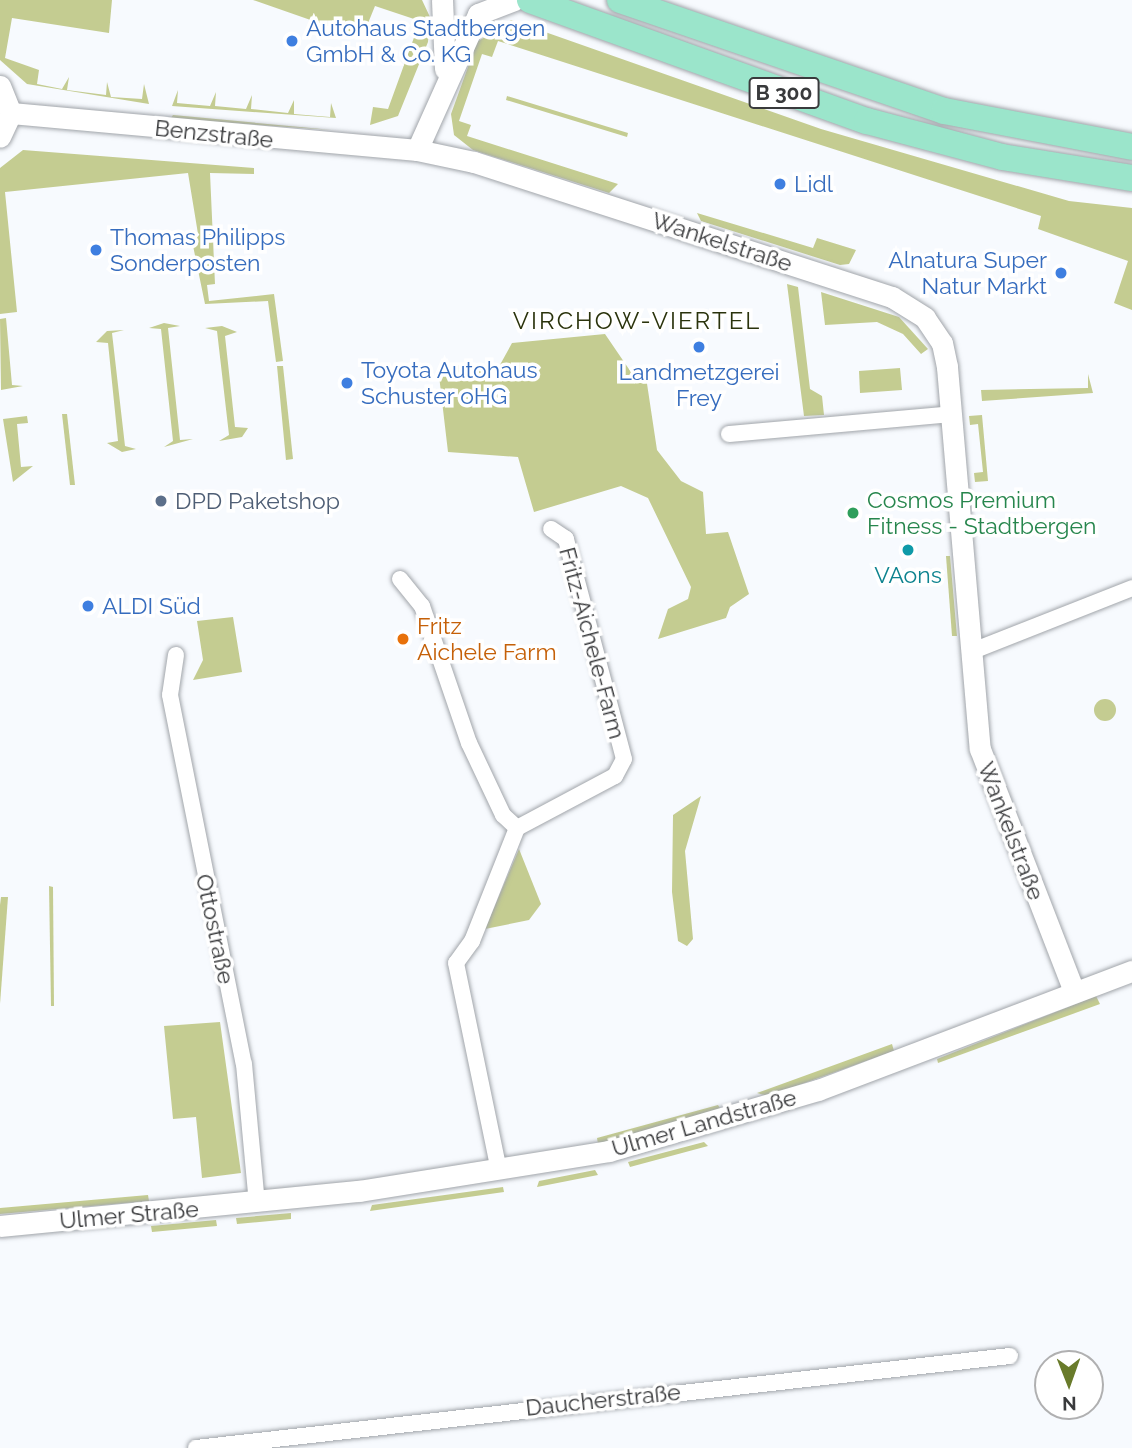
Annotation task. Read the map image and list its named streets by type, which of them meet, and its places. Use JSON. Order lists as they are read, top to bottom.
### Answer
{
  "streets": {
    "main road": ["B 300"],
    "street": [
      "Benzstraße",
      "Wankelstraße",
      "Fritz-Aichele-Farm",
      "Ottostraße",
      "Ulmer Landstraße",
      "Ulmer Straße",
      "Daucherstraße"
    ]
  },
  "crossings": [
    ["Benzstraße", "Wankelstraße"],
    ["Wankelstraße", "Ulmer Landstraße"],
    ["Ottostraße", "Ulmer Landstraße"],
    ["Ottostraße", "Ulmer Straße"],
    ["Ulmer Landstraße", "Ulmer Straße"]
  ],
  "districts": ["VIRCHOW-VIERTEL"],
  "places": [
    "Autohaus Stadtbergen GmbH & Co. KG",
    "Lidl",
    "Thomas Philipps Sonderposten",
    "Alnatura Super Natur Markt",
    "Landmetzgerei Frey",
    "Toyota Autohaus Schuster oHG",
    "DPD Paketshop",
    "Cosmos Premium Fitness - Stadtbergen",
    "VAons",
    "ALDI Süd",
    "Fritz Aichele Farm"
  ],
  "north": "bottom"
}
